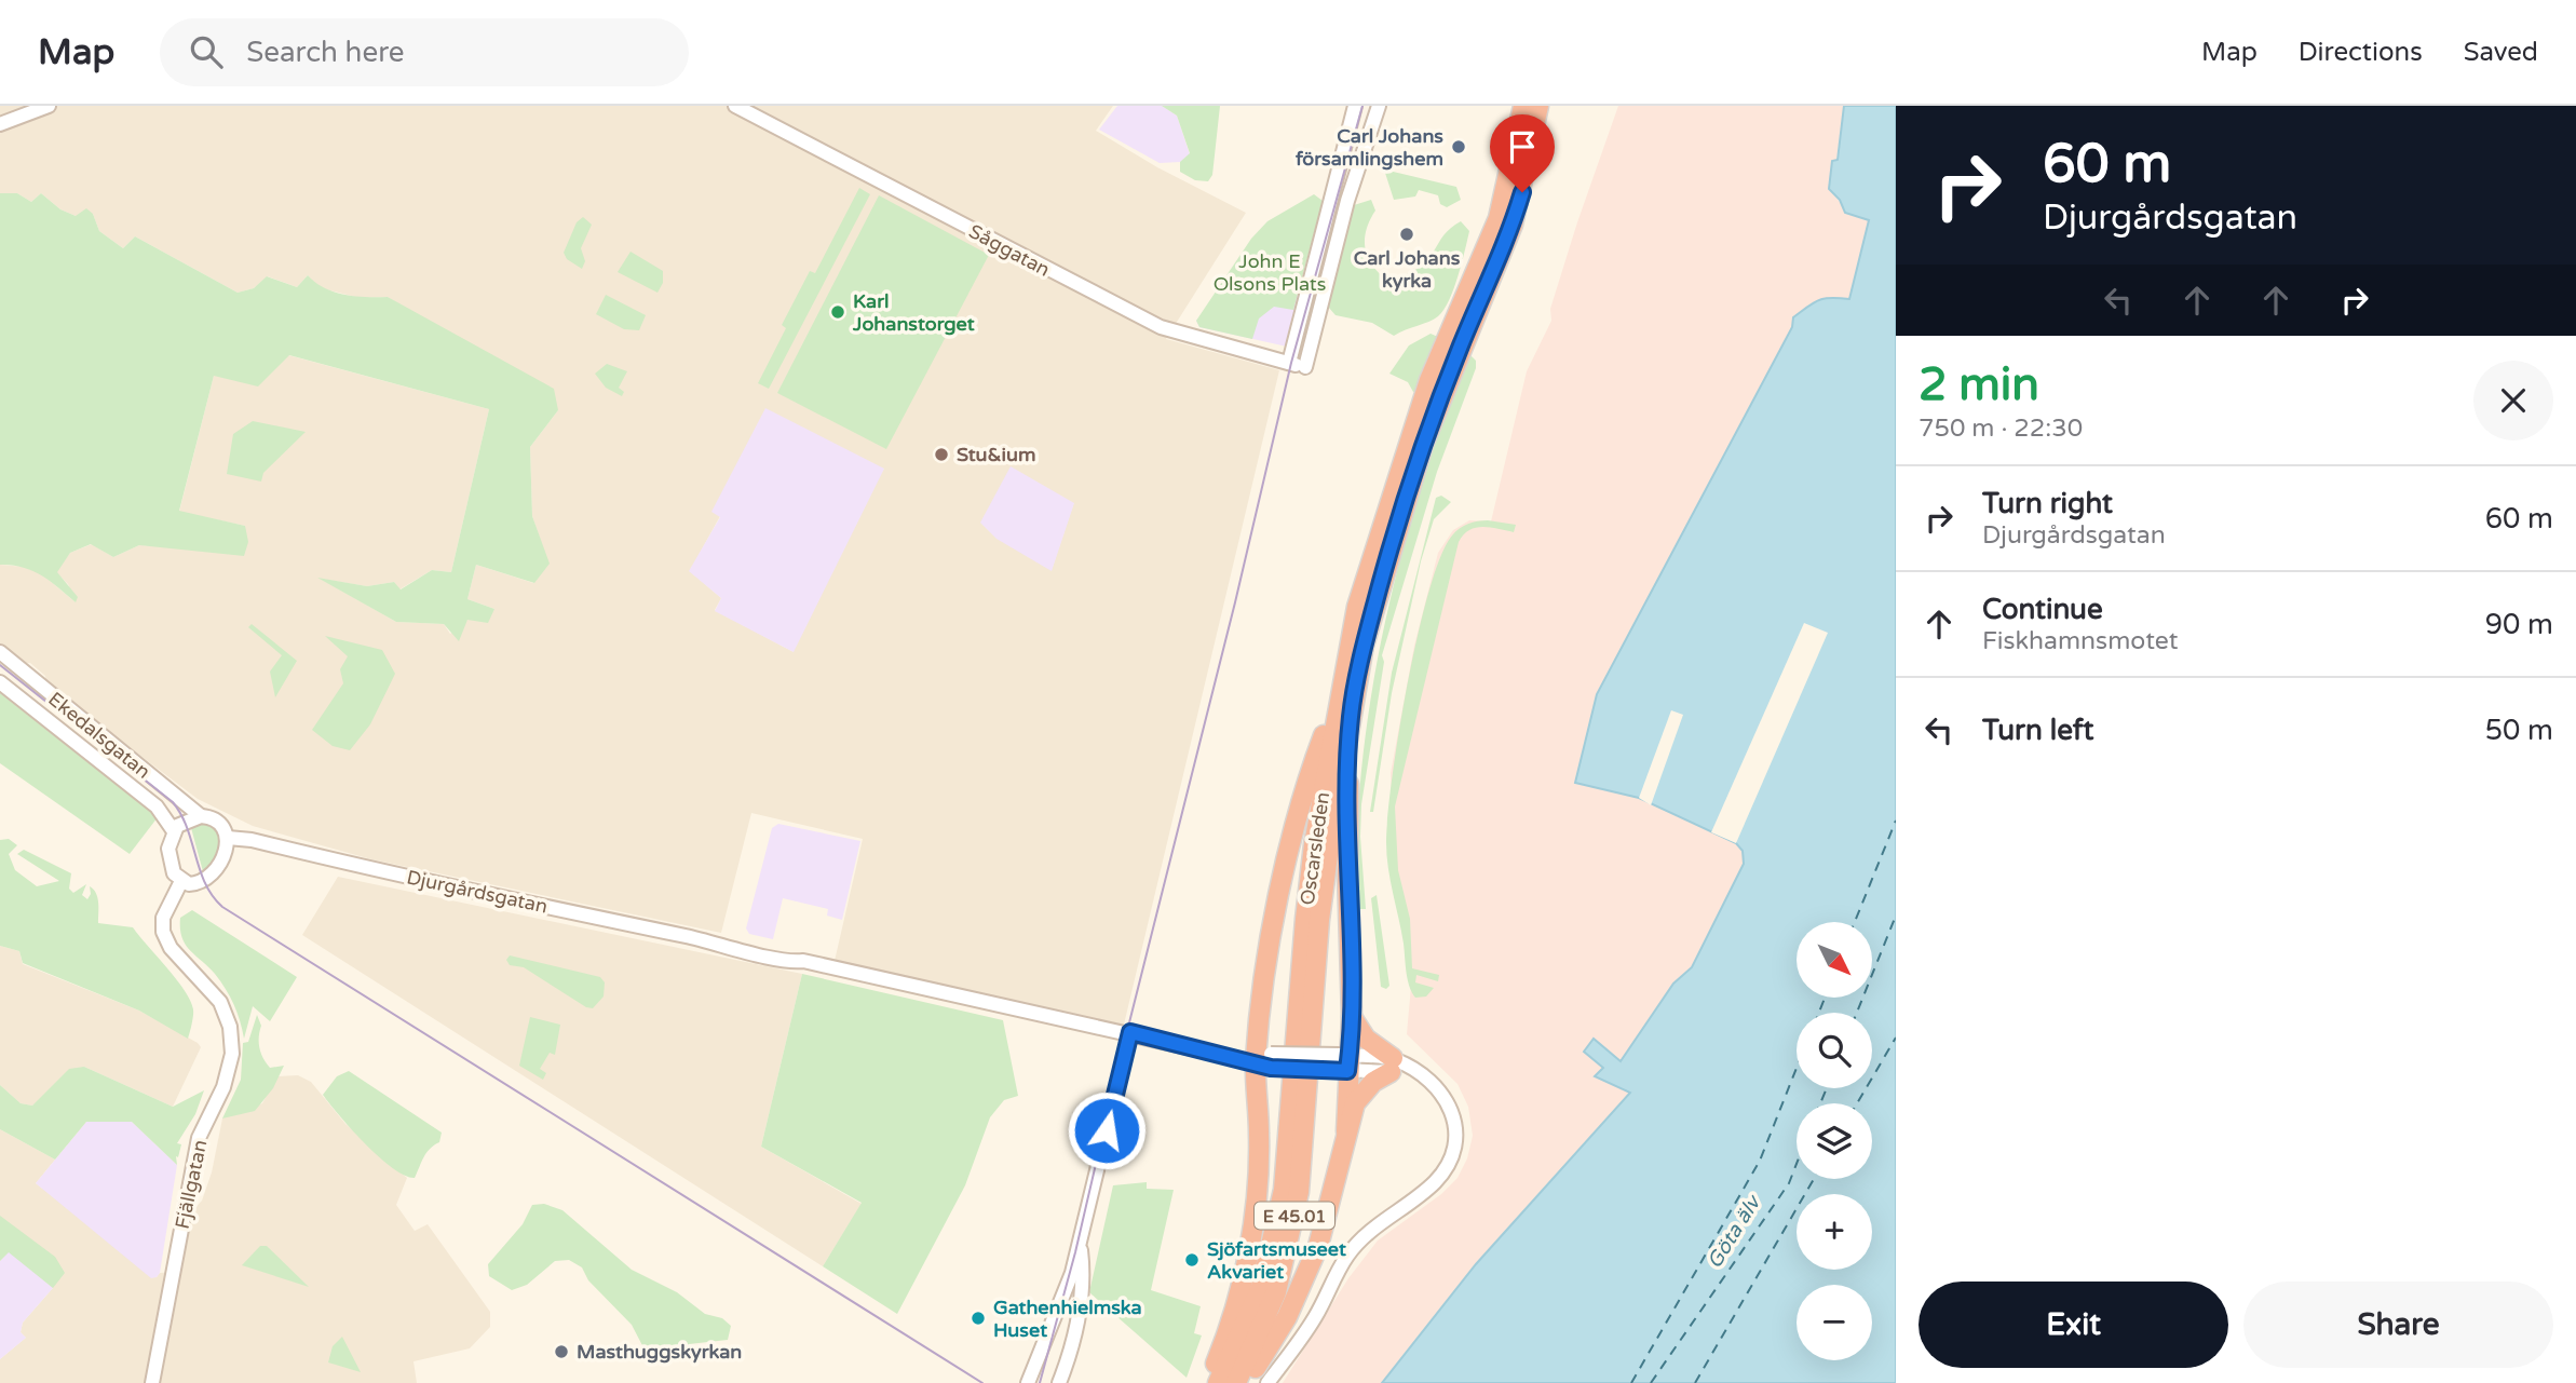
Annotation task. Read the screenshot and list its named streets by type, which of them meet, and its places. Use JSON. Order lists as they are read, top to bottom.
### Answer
{
  "streets": {
    "highway": ["Oscarsleden", "E 45.01"],
    "street": [
      "Såggatan",
      "Ekedalsgatan",
      "Djurgårdsgatan",
      "Fjällgatan"
    ]
  },
  "crossings": [
    ["Ekedalsgatan", "Djurgårdsgatan"],
    ["Ekedalsgatan", "Fjällgatan"],
    ["Djurgårdsgatan", "Fjällgatan"]
  ],
  "water": ["Göta älv"],
  "parks": ["John E Olsons Plats"],
  "places": [
    "Carl Johans församlingshem",
    "Carl Johans kyrka",
    "Karl Johanstorget",
    "Stu&ium",
    "Sjöfartsmuseet Akvariet",
    "Gathenhielmska Huset",
    "Masthuggskyrkan"
  ],
  "north": "bottom right",
  "page": {
    "header": "Map",
    "search": "Search here",
    "nav": ["Map", "Directions", "Saved"],
    "turn": ["60 m", "Djurgårdsgatan"],
    "heading": ["2 min", "750 m · 22:30"],
    "list": [
      {
        "name": "Turn right",
        "note": "Djurgårdsgatan",
        "value": "60 m"
      },
      {
        "name": "Continue",
        "note": "Fiskhamnsmotet",
        "value": "90 m"
      },
      {
        "name": "Turn left",
        "value": "50 m"
      }
    ],
    "map_buttons": ["+", "−"],
    "buttons": ["Exit", "Share"]
  }
}
